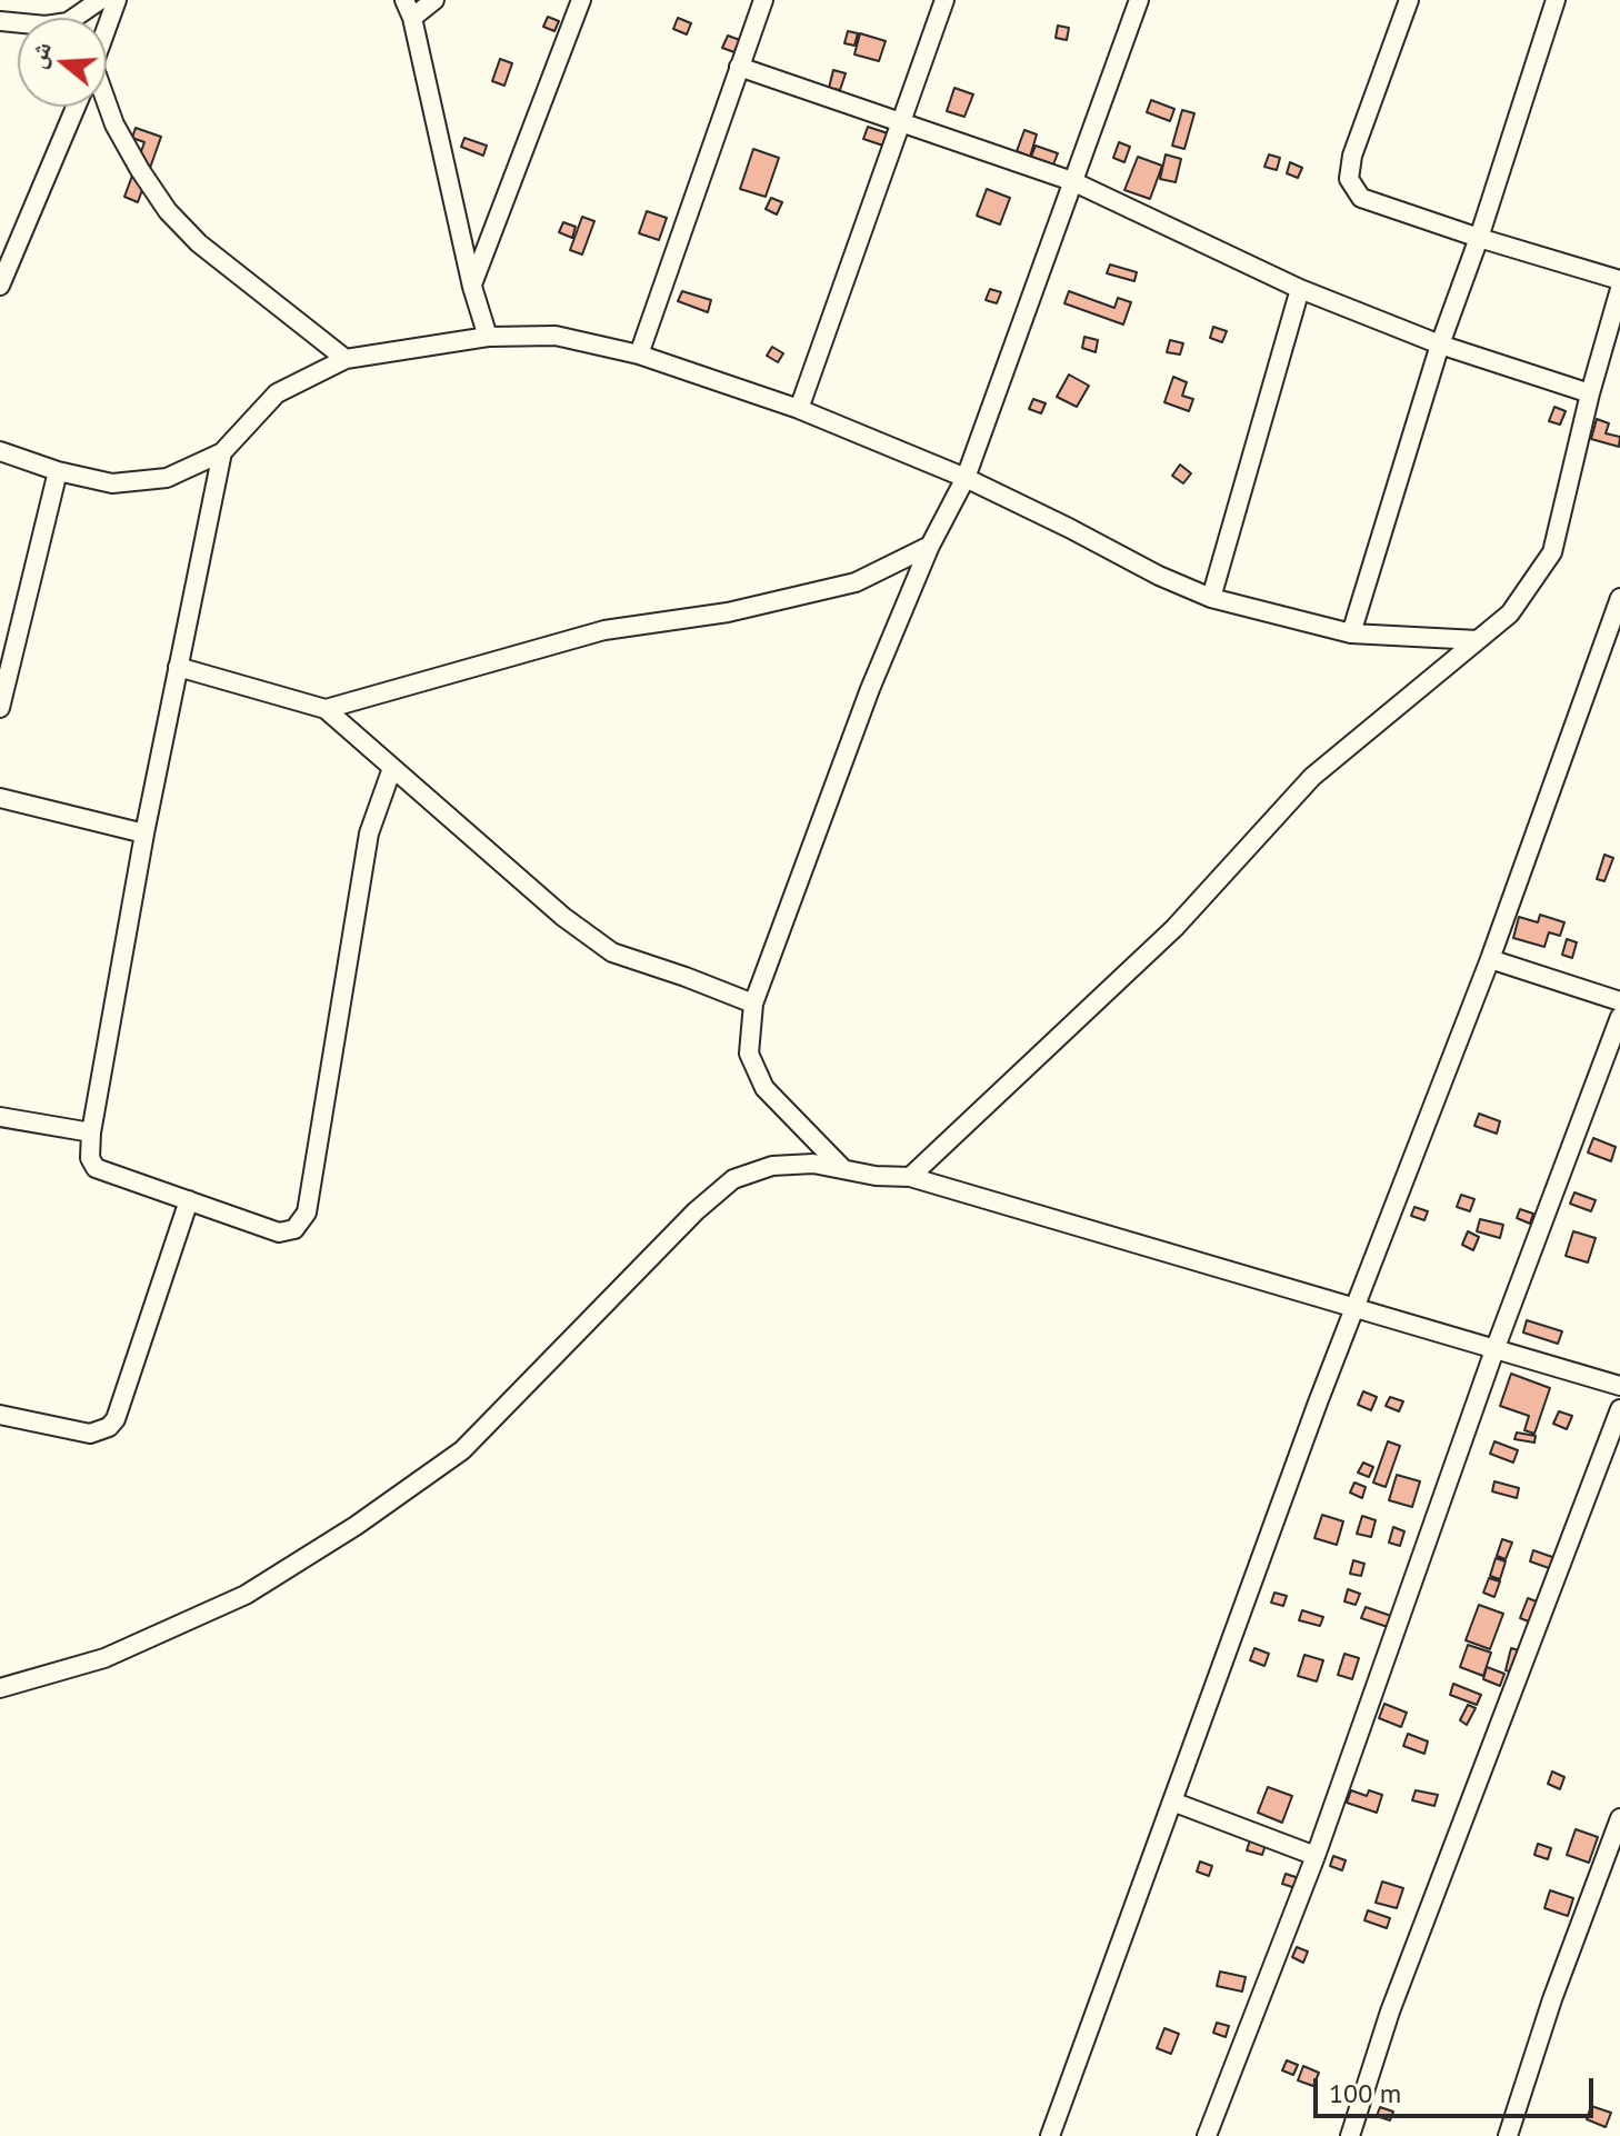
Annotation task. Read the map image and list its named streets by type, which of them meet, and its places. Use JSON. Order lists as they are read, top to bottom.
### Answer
{
  "scale_bar": "100 m",
  "north": "left"
}
